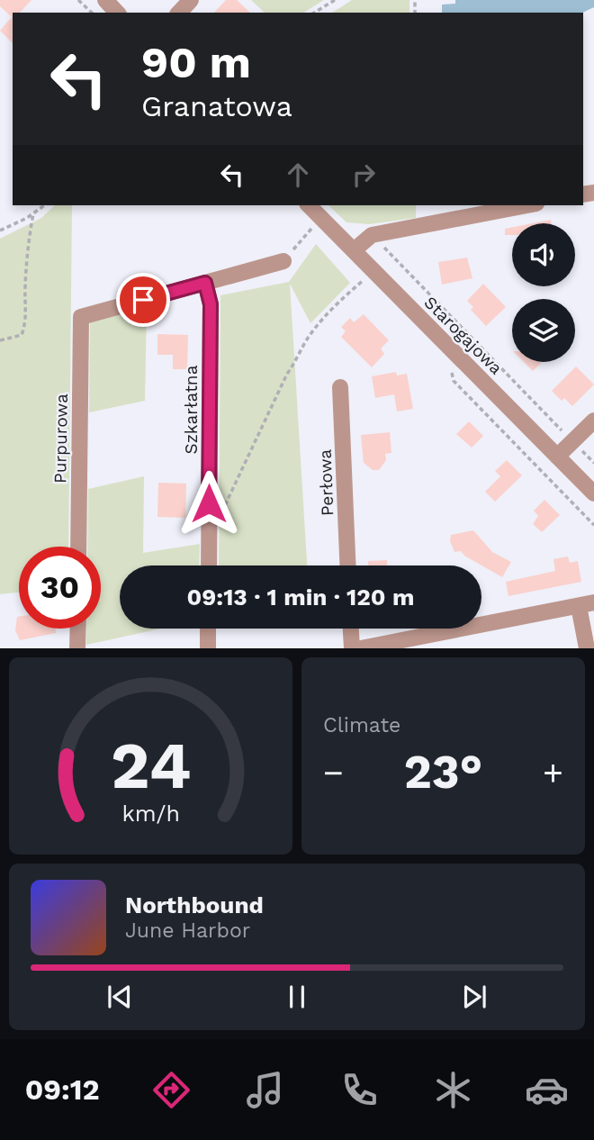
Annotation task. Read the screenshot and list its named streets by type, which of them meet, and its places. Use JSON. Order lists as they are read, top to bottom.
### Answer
{
  "streets": {
    "street": [
      "Starogajowa",
      "Szkarłatna",
      "Purpurowa",
      "Perłowa"
    ]
  },
  "crossings": [
    ["Szkarłatna", "Purpurowa"]
  ],
  "page": {
    "turn": ["90 m", "Granatowa"],
    "limit": "30",
    "trip": "09:13 · 1 min · 120 m",
    "tile": "Climate",
    "heat": ["−", "23°", "+"],
    "song": ["Northbound", "June Harbor"],
    "tabs": "09:12",
    "gauge": ["24", "km/h"]
  }
}
